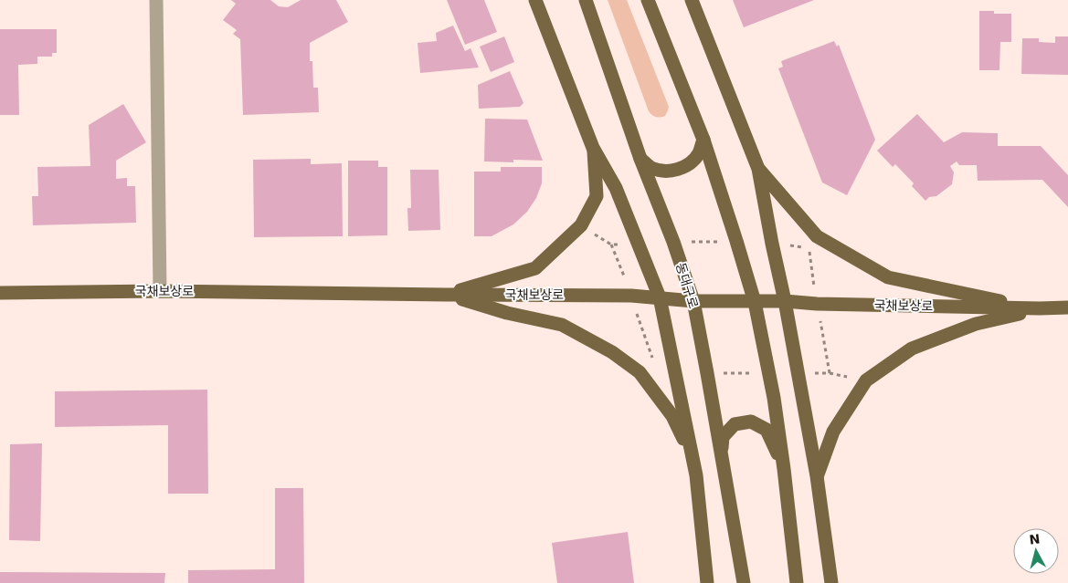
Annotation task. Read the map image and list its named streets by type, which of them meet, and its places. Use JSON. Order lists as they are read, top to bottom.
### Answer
{
  "streets": {
    "main road": ["동대구로", "국채보상로"]
  },
  "crossings": [
    ["동대구로", "국채보상로"]
  ],
  "north": "top"
}
